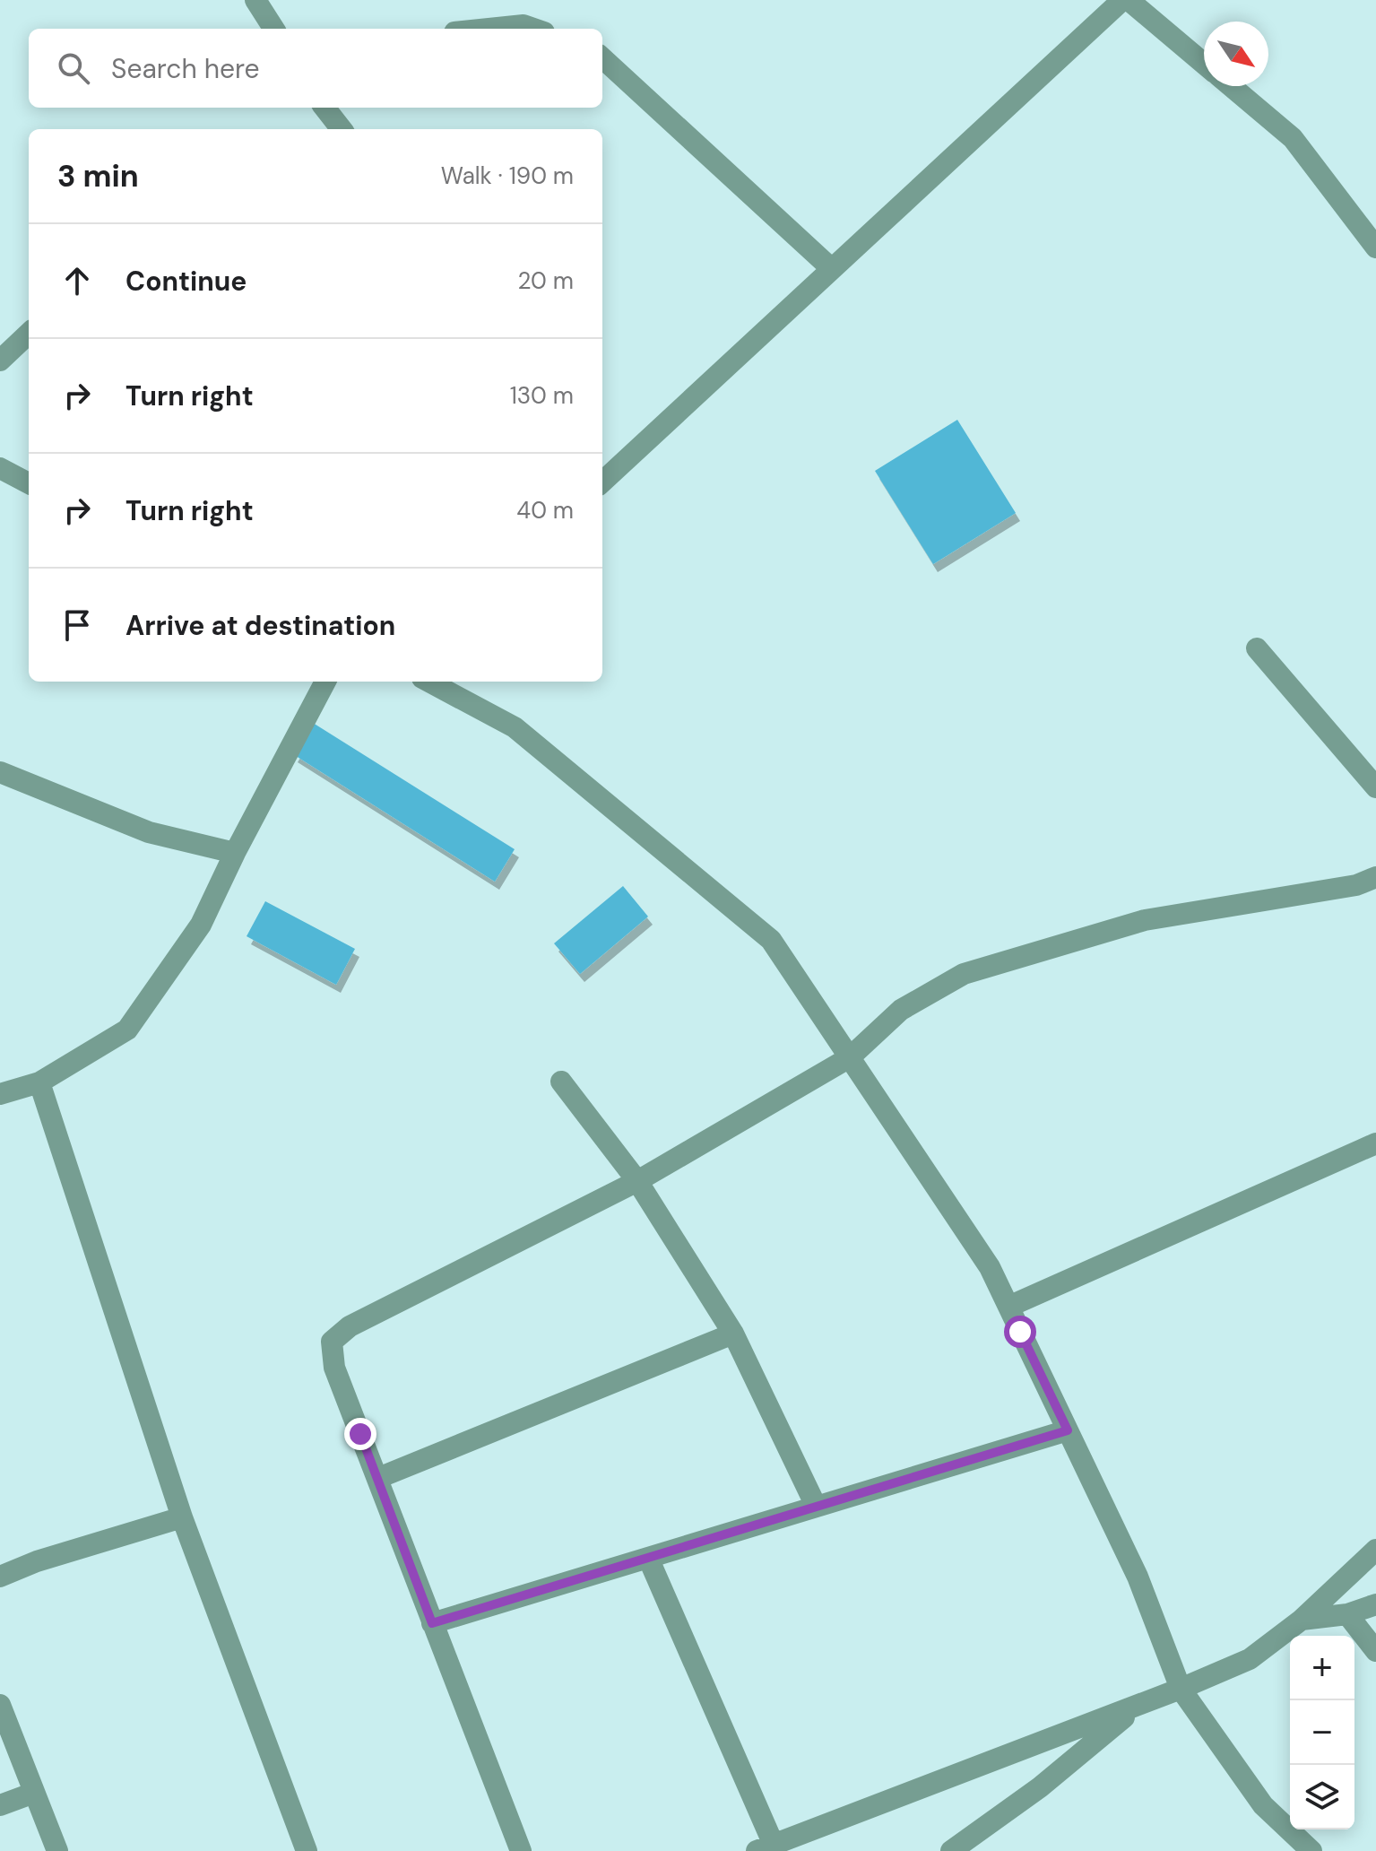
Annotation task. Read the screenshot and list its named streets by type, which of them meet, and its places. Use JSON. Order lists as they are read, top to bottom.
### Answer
{
  "north": "bottom right",
  "page": {
    "search": "Search here",
    "heading": ["3 min", "Walk · 190 m"],
    "list": [
      ["Continue", "20 m"],
      ["Turn right", "130 m"],
      ["Turn right", "40 m"],
      "Arrive at destination"
    ],
    "map_buttons": ["+", "−"]
  }
}
